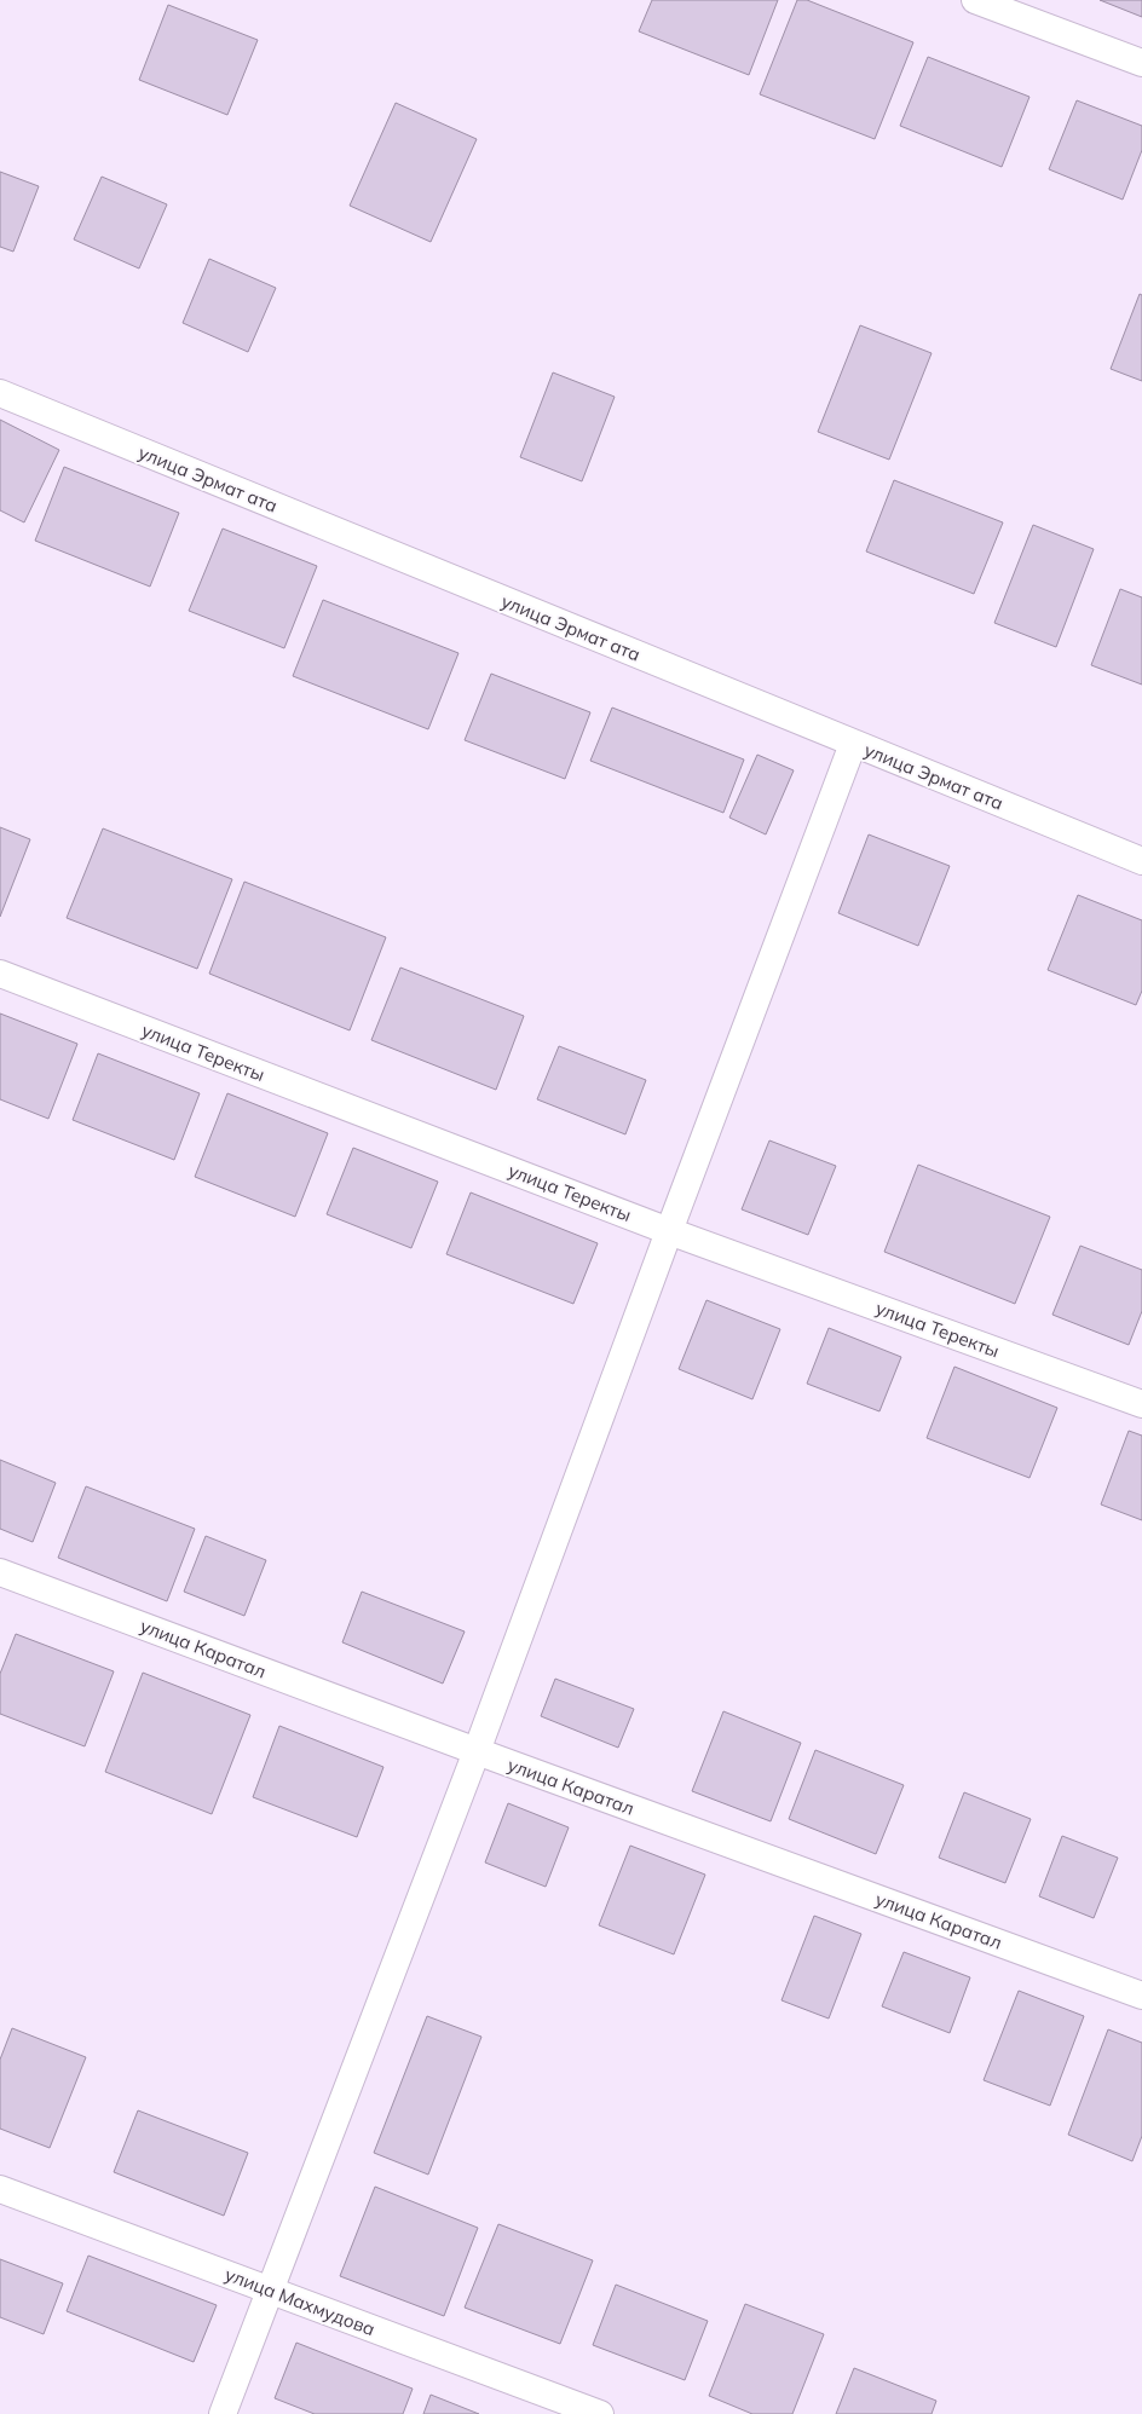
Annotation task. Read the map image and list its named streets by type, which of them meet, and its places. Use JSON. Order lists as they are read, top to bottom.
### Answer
{
  "streets": {
    "street": [
      "улица Эрмат ата",
      "улица Теректы",
      "улица Каратал",
      "улица Махмудова"
    ]
  }
}
